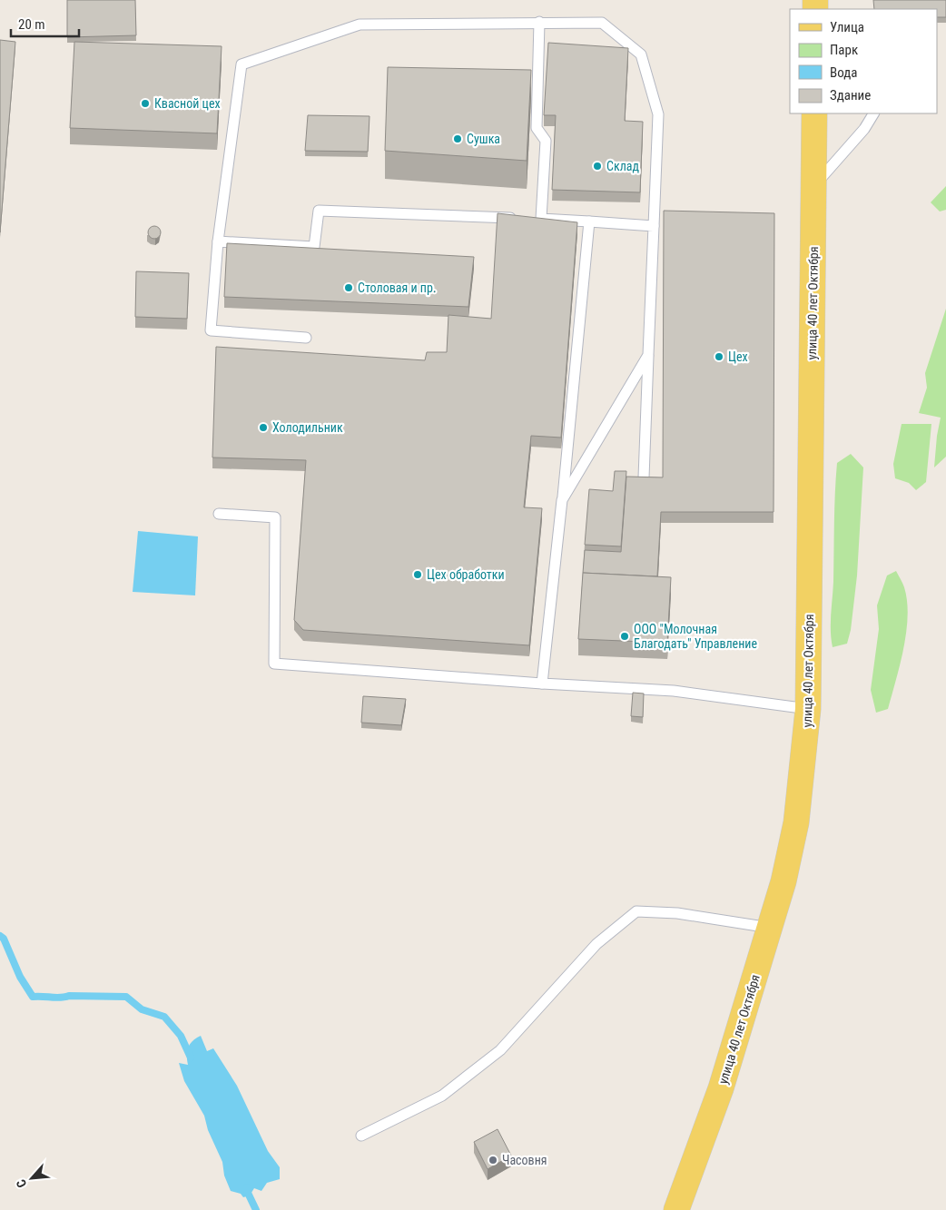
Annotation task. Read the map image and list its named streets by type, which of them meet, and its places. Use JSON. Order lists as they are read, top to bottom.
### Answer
{
  "streets": {
    "main road": ["улица 40 лет Октября"]
  },
  "places": [
    "Квасной цех",
    "Сушка",
    "Склад",
    "Столовая и пр.",
    "Цех",
    "Холодильник",
    "Цех обработки",
    "ООО \"Молочная Благодать\" Управление",
    "Часовня"
  ],
  "legend": [
    "Улица",
    "Парк",
    "Вода",
    "Здание"
  ],
  "scale_bar": "20 m",
  "north": "bottom left"
}
